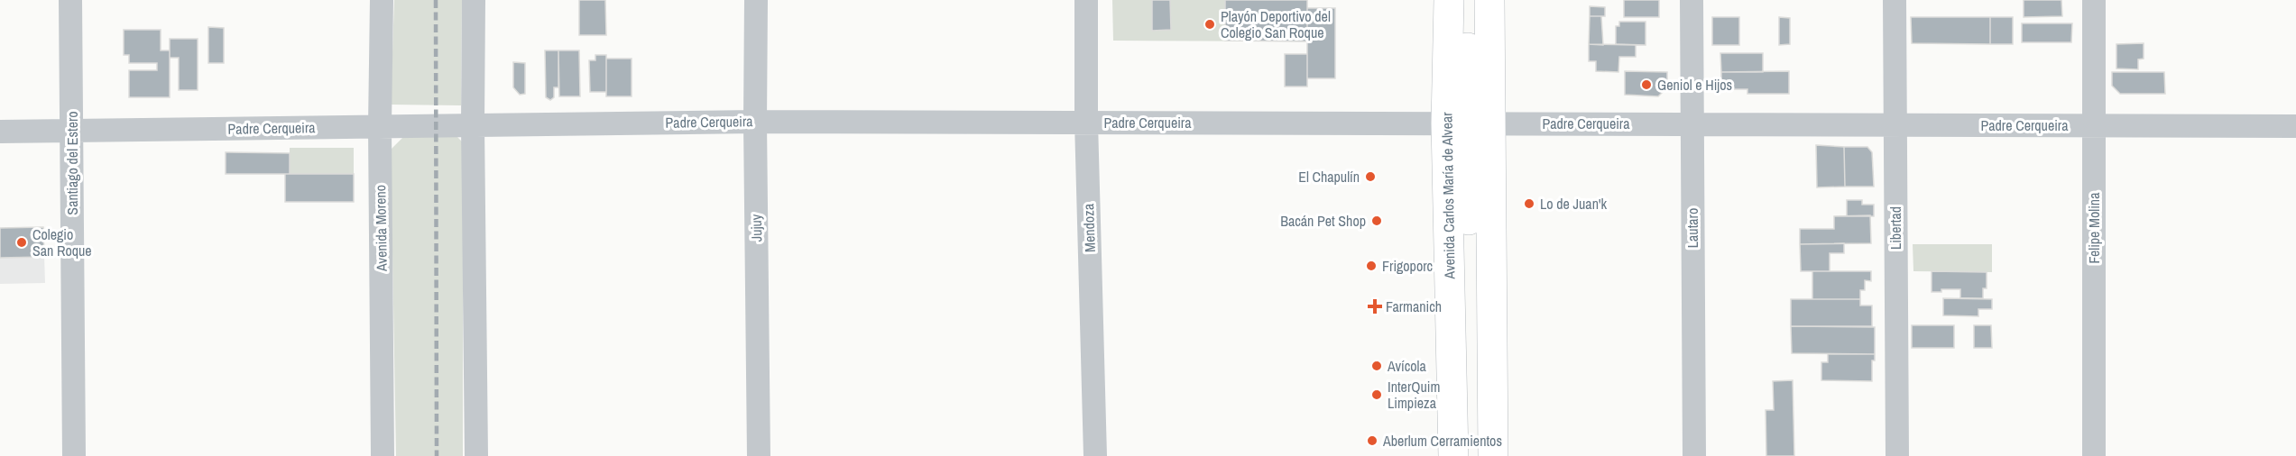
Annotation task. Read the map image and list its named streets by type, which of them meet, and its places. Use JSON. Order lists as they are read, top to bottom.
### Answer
{
  "streets": {
    "main road": ["Avenida Carlos María de Alvear"],
    "street": [
      "Padre Cerqueira",
      "Santiago del Estero",
      "Avenida Moreno",
      "Jujuy",
      "Mendoza",
      "Lautaro",
      "Libertad",
      "Felipe Molina"
    ]
  },
  "crossings": [
    ["Padre Cerqueira", "Santiago del Estero"],
    ["Padre Cerqueira", "Avenida Carlos María de Alvear"],
    ["Padre Cerqueira", "Avenida Moreno"],
    ["Padre Cerqueira", "Jujuy"],
    ["Padre Cerqueira", "Mendoza"],
    ["Padre Cerqueira", "Lautaro"],
    ["Padre Cerqueira", "Libertad"],
    ["Padre Cerqueira", "Felipe Molina"]
  ],
  "places": {
    "other": [
      "Playón Deportivo del Colegio San Roque",
      "Geniol e Hijos",
      "El Chapulín",
      "Lo de Juan'k",
      "Bacán Pet Shop",
      "Colegio San Roque",
      "Frigoporc",
      "Avícola",
      "InterQuim Limpieza",
      "Aberlum Cerramientos"
    ],
    "health": ["Farmanich"]
  }
}
